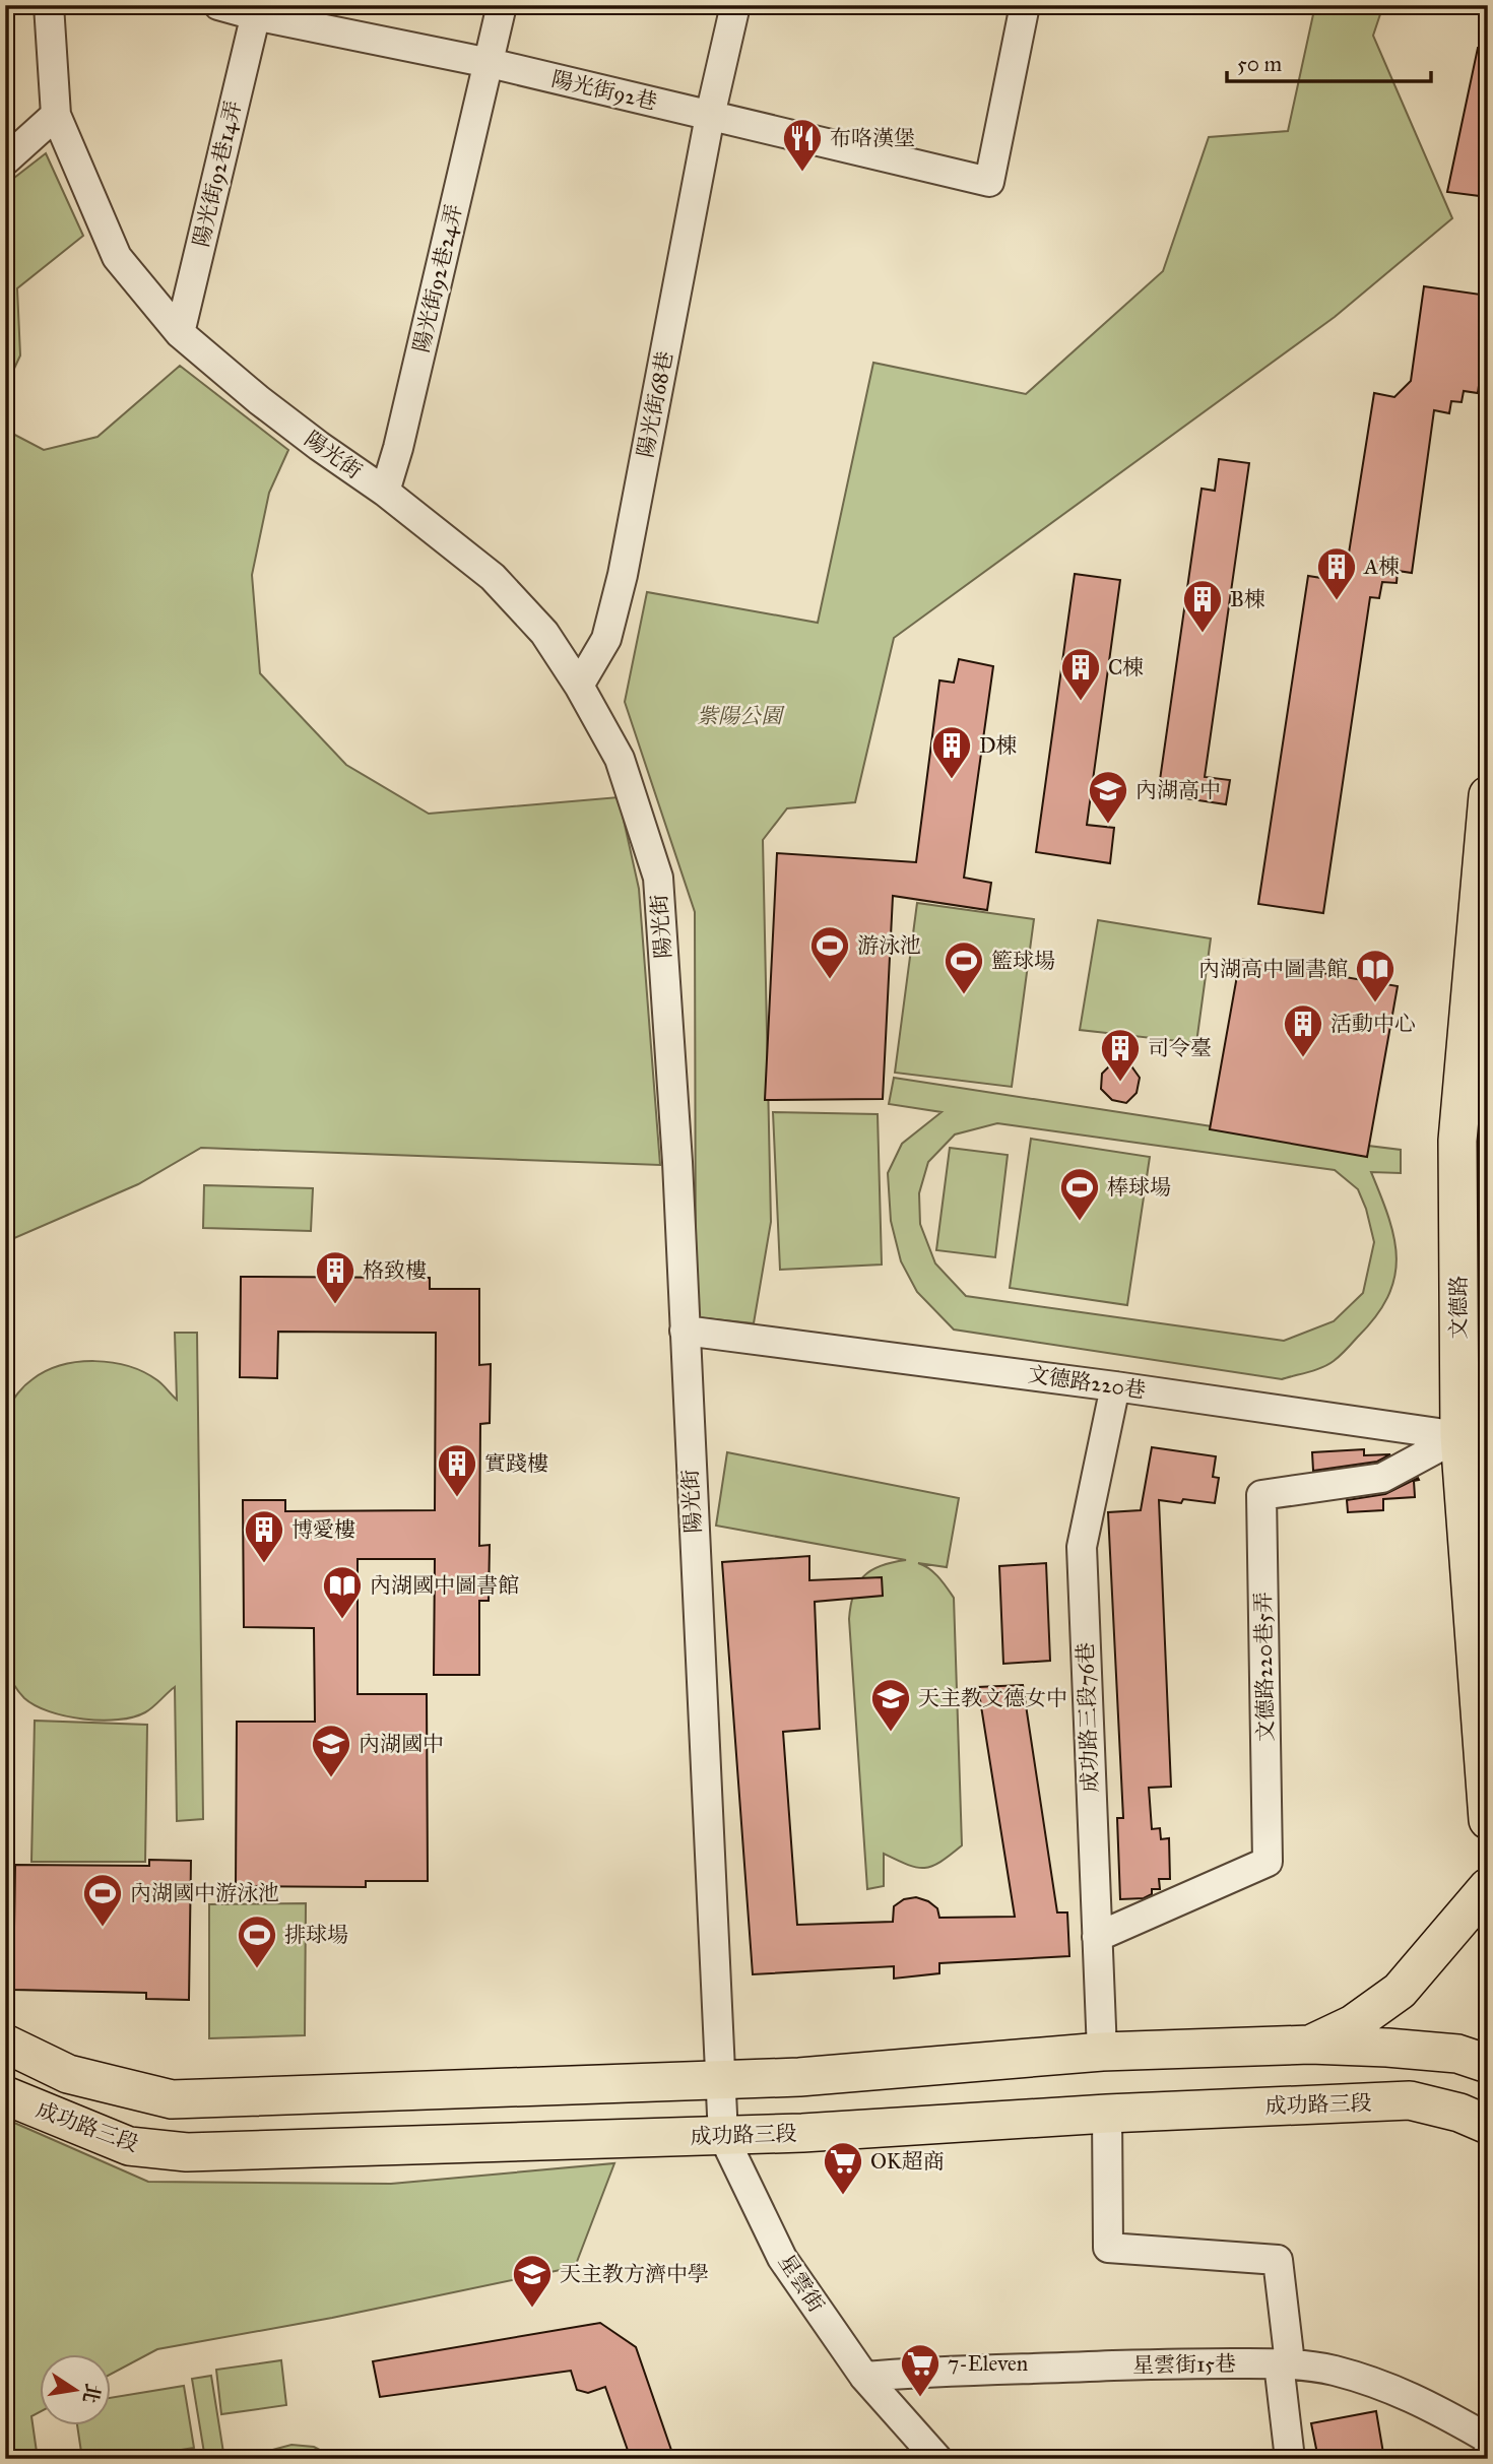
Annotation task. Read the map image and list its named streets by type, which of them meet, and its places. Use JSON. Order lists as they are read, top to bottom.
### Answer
{
  "streets": {
    "main road": ["文德路", "成功路三段"],
    "street": [
      "陽光街92巷",
      "陽光街92巷14弄",
      "陽光街92巷24弄",
      "陽光街68巷",
      "陽光街",
      "文德路220巷",
      "文德路220巷5弄",
      "成功路三段76巷",
      "星雲街",
      "星雲街15巷"
    ]
  },
  "crossings": [
    ["陽光街92巷", "陽光街92巷14弄"],
    ["陽光街92巷", "陽光街92巷24弄"],
    ["陽光街92巷", "陽光街68巷"],
    ["陽光街92巷14弄", "陽光街"],
    ["陽光街92巷24弄", "陽光街"],
    ["陽光街68巷", "陽光街"],
    ["陽光街", "文德路220巷"],
    ["陽光街", "成功路三段"],
    ["陽光街", "星雲街"],
    ["文德路", "文德路220巷"],
    ["文德路", "文德路220巷5弄"],
    ["文德路220巷", "文德路220巷5弄"],
    ["文德路220巷", "成功路三段76巷"],
    ["文德路220巷5弄", "成功路三段76巷"],
    ["成功路三段76巷", "成功路三段"],
    ["成功路三段", "星雲街"],
    ["星雲街", "星雲街15巷"]
  ],
  "parks": ["紫陽公園"],
  "places": {
    "restaurant": ["布咯漢堡"],
    "building": [
      "A棟",
      "B棟",
      "C棟",
      "D棟",
      "活動中心",
      "司令臺",
      "格致樓",
      "實踐樓",
      "博愛樓"
    ],
    "school or university": [
      "內湖高中",
      "天主教文德女中",
      "內湖國中",
      "天主教方濟中學"
    ],
    "sports": [
      "游泳池",
      "籃球場",
      "棒球場",
      "內湖國中游泳池",
      "排球場"
    ],
    "library": ["內湖高中圖書館", "內湖國中圖書館"],
    "supermarket": ["OK超商", "7-Eleven"]
  },
  "scale_bar": "50 m",
  "north": "right"
}
